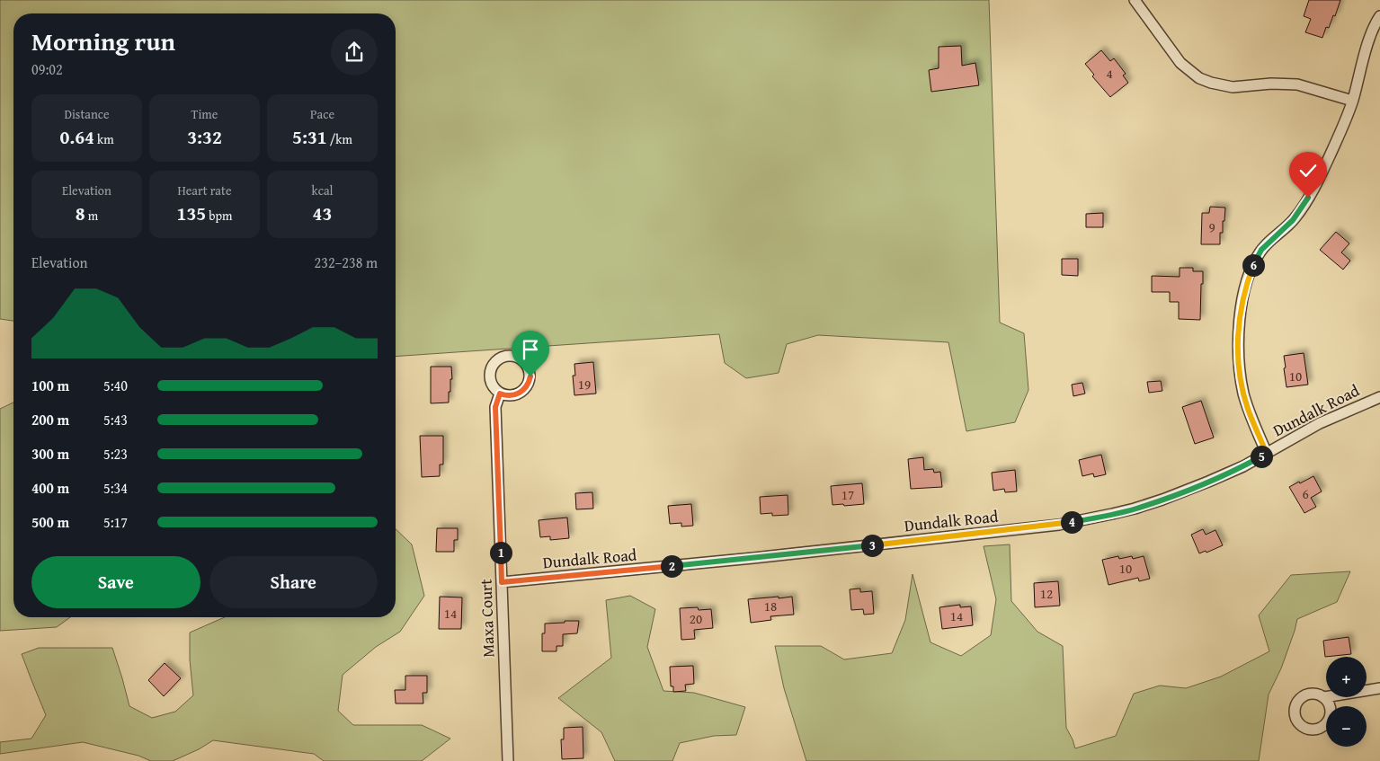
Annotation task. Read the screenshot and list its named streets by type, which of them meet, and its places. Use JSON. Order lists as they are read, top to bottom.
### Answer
{
  "streets": {
    "street": ["Dundalk Road", "Maxa Court"]
  },
  "crossings": [
    ["Dundalk Road", "Maxa Court"]
  ],
  "house_numbers": [
    "4",
    "9",
    "10",
    "19",
    "6",
    "17",
    "10",
    "12",
    "18",
    "14",
    "14",
    "20"
  ],
  "page": {
    "heading": ["Morning run", "09:02"],
    "stats": [
      ["Distance", "0.64 km"],
      ["Time", "3:32"],
      ["Pace", "5:31 /km"],
      ["Elevation", "8 m"],
      ["Heart rate", "135 bpm"],
      ["kcal", "43"]
    ],
    "chart": ["Elevation", "232–238 m"],
    "pins": [
      "6",
      "5",
      "4",
      "3",
      "1",
      "2"
    ],
    "list": [
      {
        "name": "100 m",
        "note": "5:40"
      },
      {
        "name": "200 m",
        "note": "5:43"
      },
      {
        "name": "300 m",
        "note": "5:23"
      },
      {
        "name": "400 m",
        "note": "5:34"
      },
      {
        "name": "500 m",
        "note": "5:17"
      }
    ],
    "buttons": ["Save", "Share"],
    "map_buttons": ["+", "−"]
  }
}
